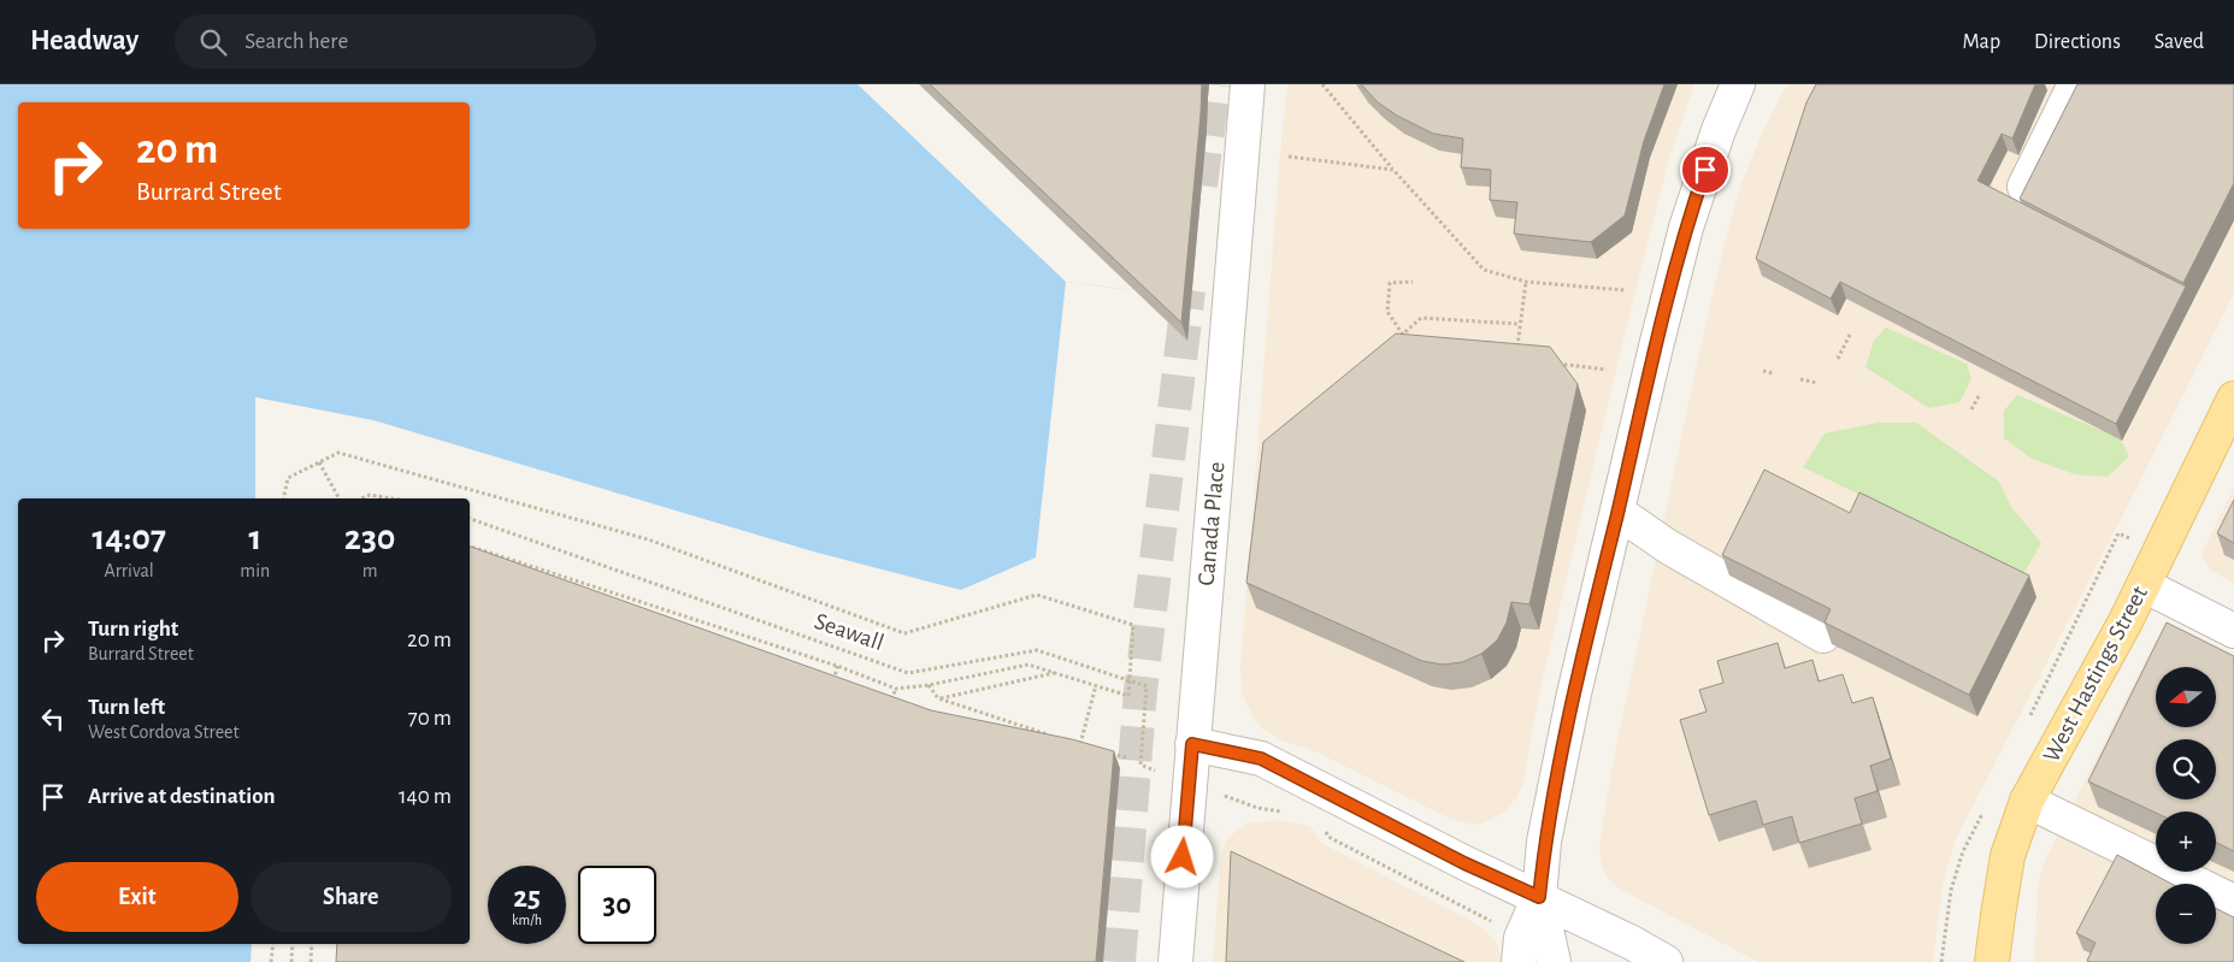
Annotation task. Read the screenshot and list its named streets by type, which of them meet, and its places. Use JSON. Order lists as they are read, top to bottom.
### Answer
{
  "streets": {
    "main road": ["West Hastings Street"],
    "street": ["Canada Place"],
    "path": ["Seawall"]
  },
  "north": "left",
  "page": {
    "header": "Headway",
    "search": "Search here",
    "nav": ["Map", "Directions", "Saved"],
    "turn": ["20 m", "Burrard Street"],
    "eta": [
      "14:07",
      "Arrival",
      "1",
      "min",
      "230",
      "m"
    ],
    "list": [
      {
        "name": "Turn right",
        "note": "Burrard Street",
        "value": "20 m"
      },
      {
        "name": "Turn left",
        "note": "West Cordova Street",
        "value": "70 m"
      },
      {
        "name": "Arrive at destination",
        "value": "140 m"
      }
    ],
    "map_buttons": ["+", "−"],
    "buttons": ["Exit", "Share"],
    "speed": "25 km/h",
    "limit": "30"
  }
}
